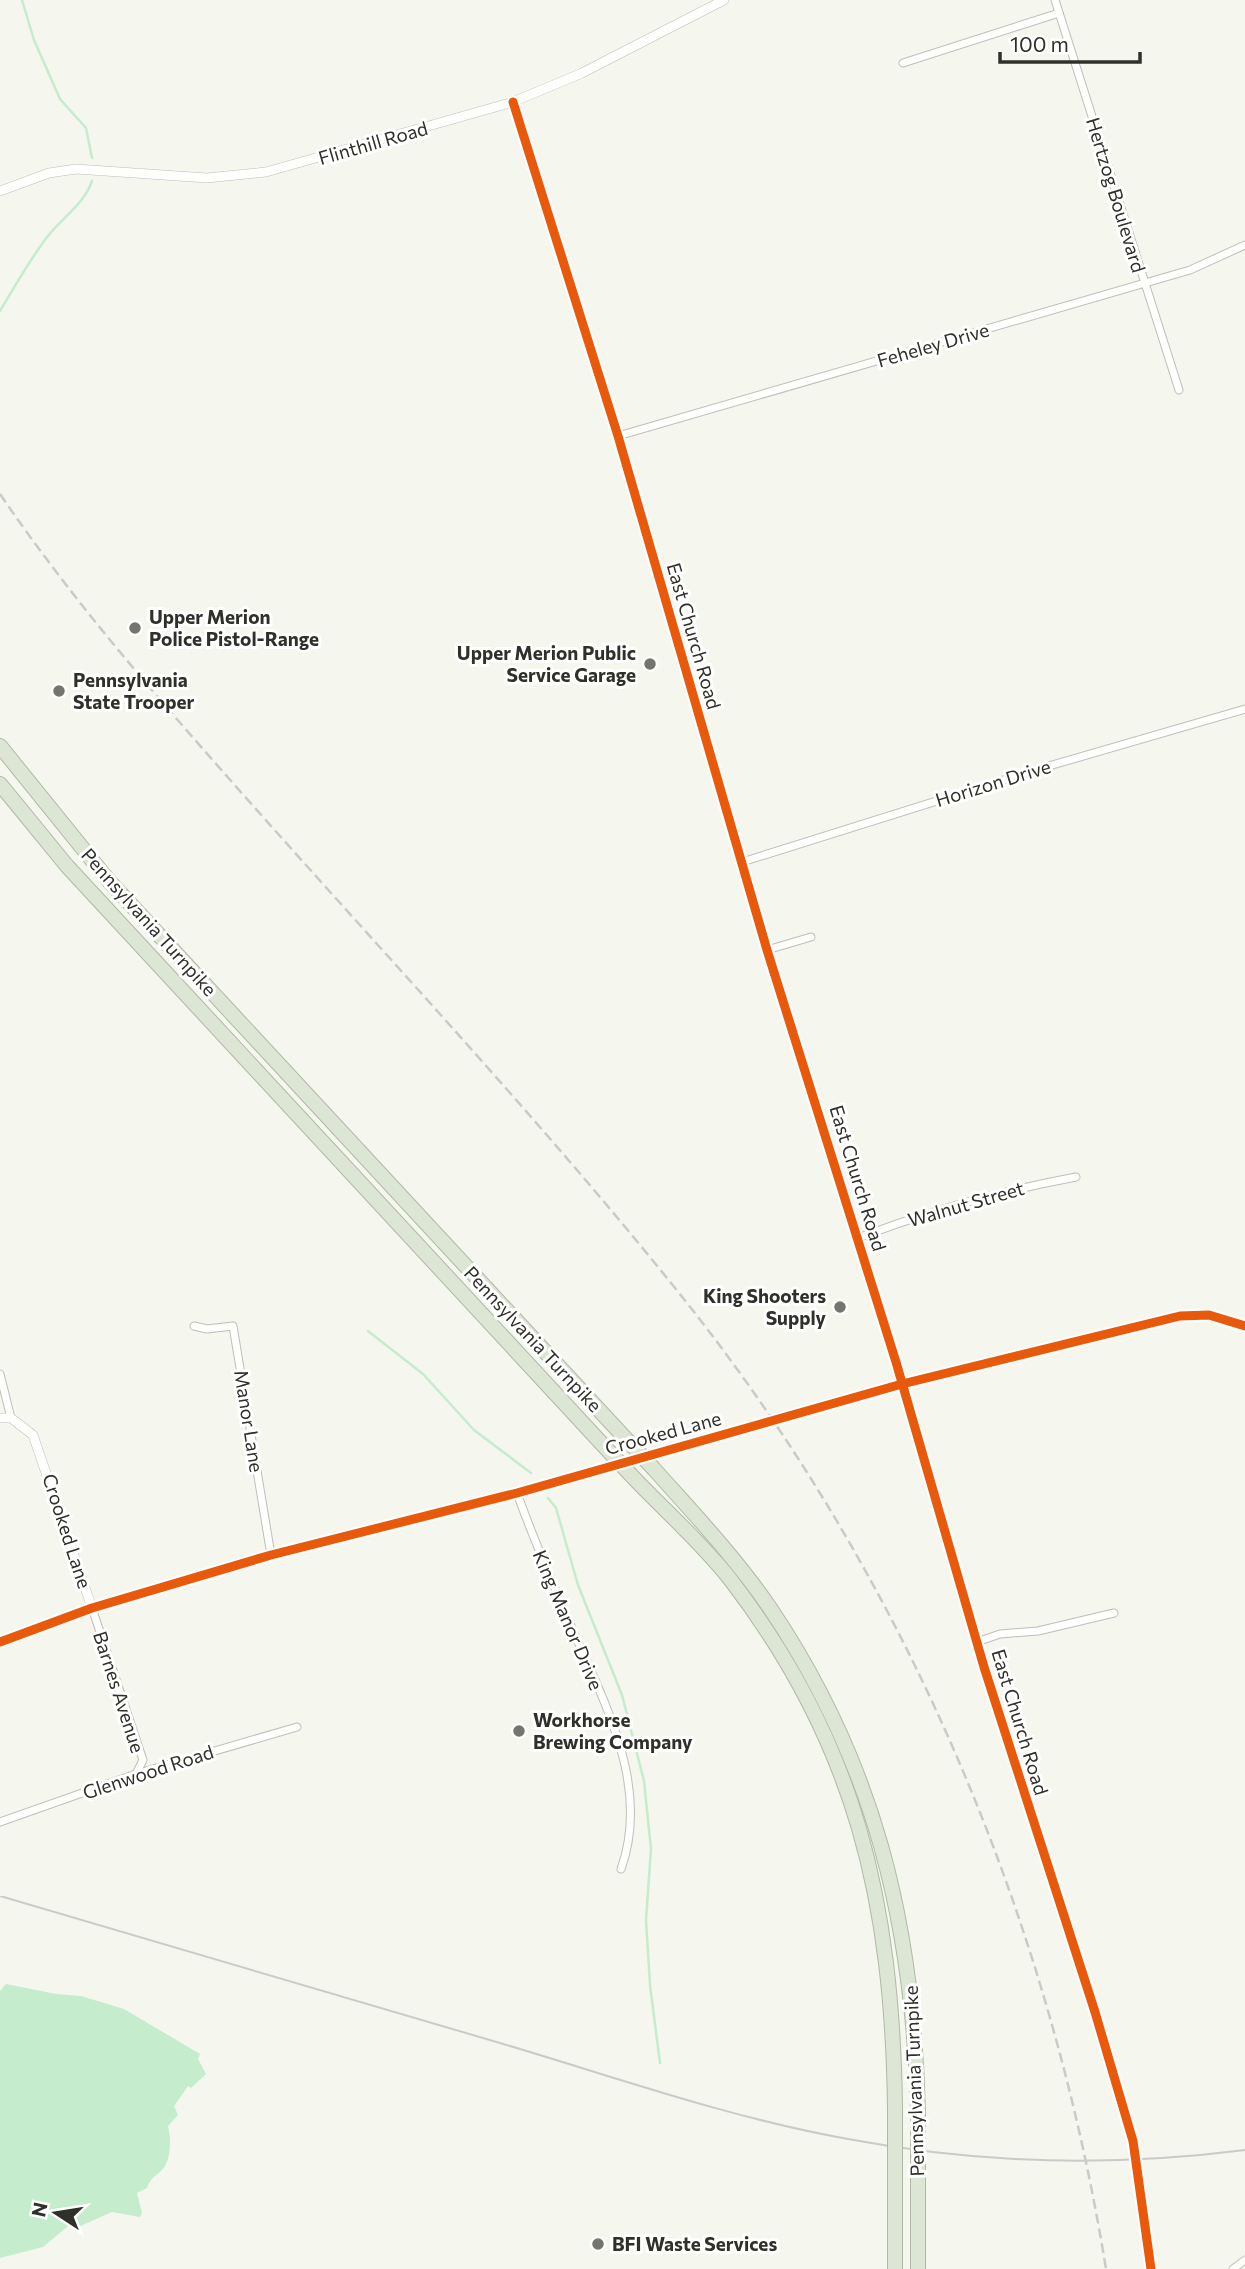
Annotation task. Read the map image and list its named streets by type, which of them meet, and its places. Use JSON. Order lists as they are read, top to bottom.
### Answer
{
  "streets": {
    "highway": ["Pennsylvania Turnpike"],
    "street": [
      "Flinthill Road",
      "Hertzog Boulevard",
      "Feheley Drive",
      "East Church Road",
      "Horizon Drive",
      "Walnut Street",
      "Manor Lane",
      "Crooked Lane",
      "King Manor Drive",
      "Barnes Avenue",
      "Glenwood Road"
    ]
  },
  "crossings": [
    ["Flinthill Road", "East Church Road"],
    ["Hertzog Boulevard", "Feheley Drive"],
    ["Feheley Drive", "East Church Road"],
    ["East Church Road", "Horizon Drive"],
    ["East Church Road", "Walnut Street"],
    ["East Church Road", "Crooked Lane"],
    ["Manor Lane", "Crooked Lane"],
    ["Crooked Lane", "King Manor Drive"],
    ["Crooked Lane", "Barnes Avenue"],
    ["Barnes Avenue", "Glenwood Road"]
  ],
  "places": [
    "Upper Merion Police Pistol-Range",
    "Upper Merion Public Service Garage",
    "Pennsylvania State Trooper",
    "King Shooters Supply",
    "Workhorse Brewing Company",
    "BFI Waste Services"
  ],
  "scale_bar": "100 m",
  "north": "left"
}
